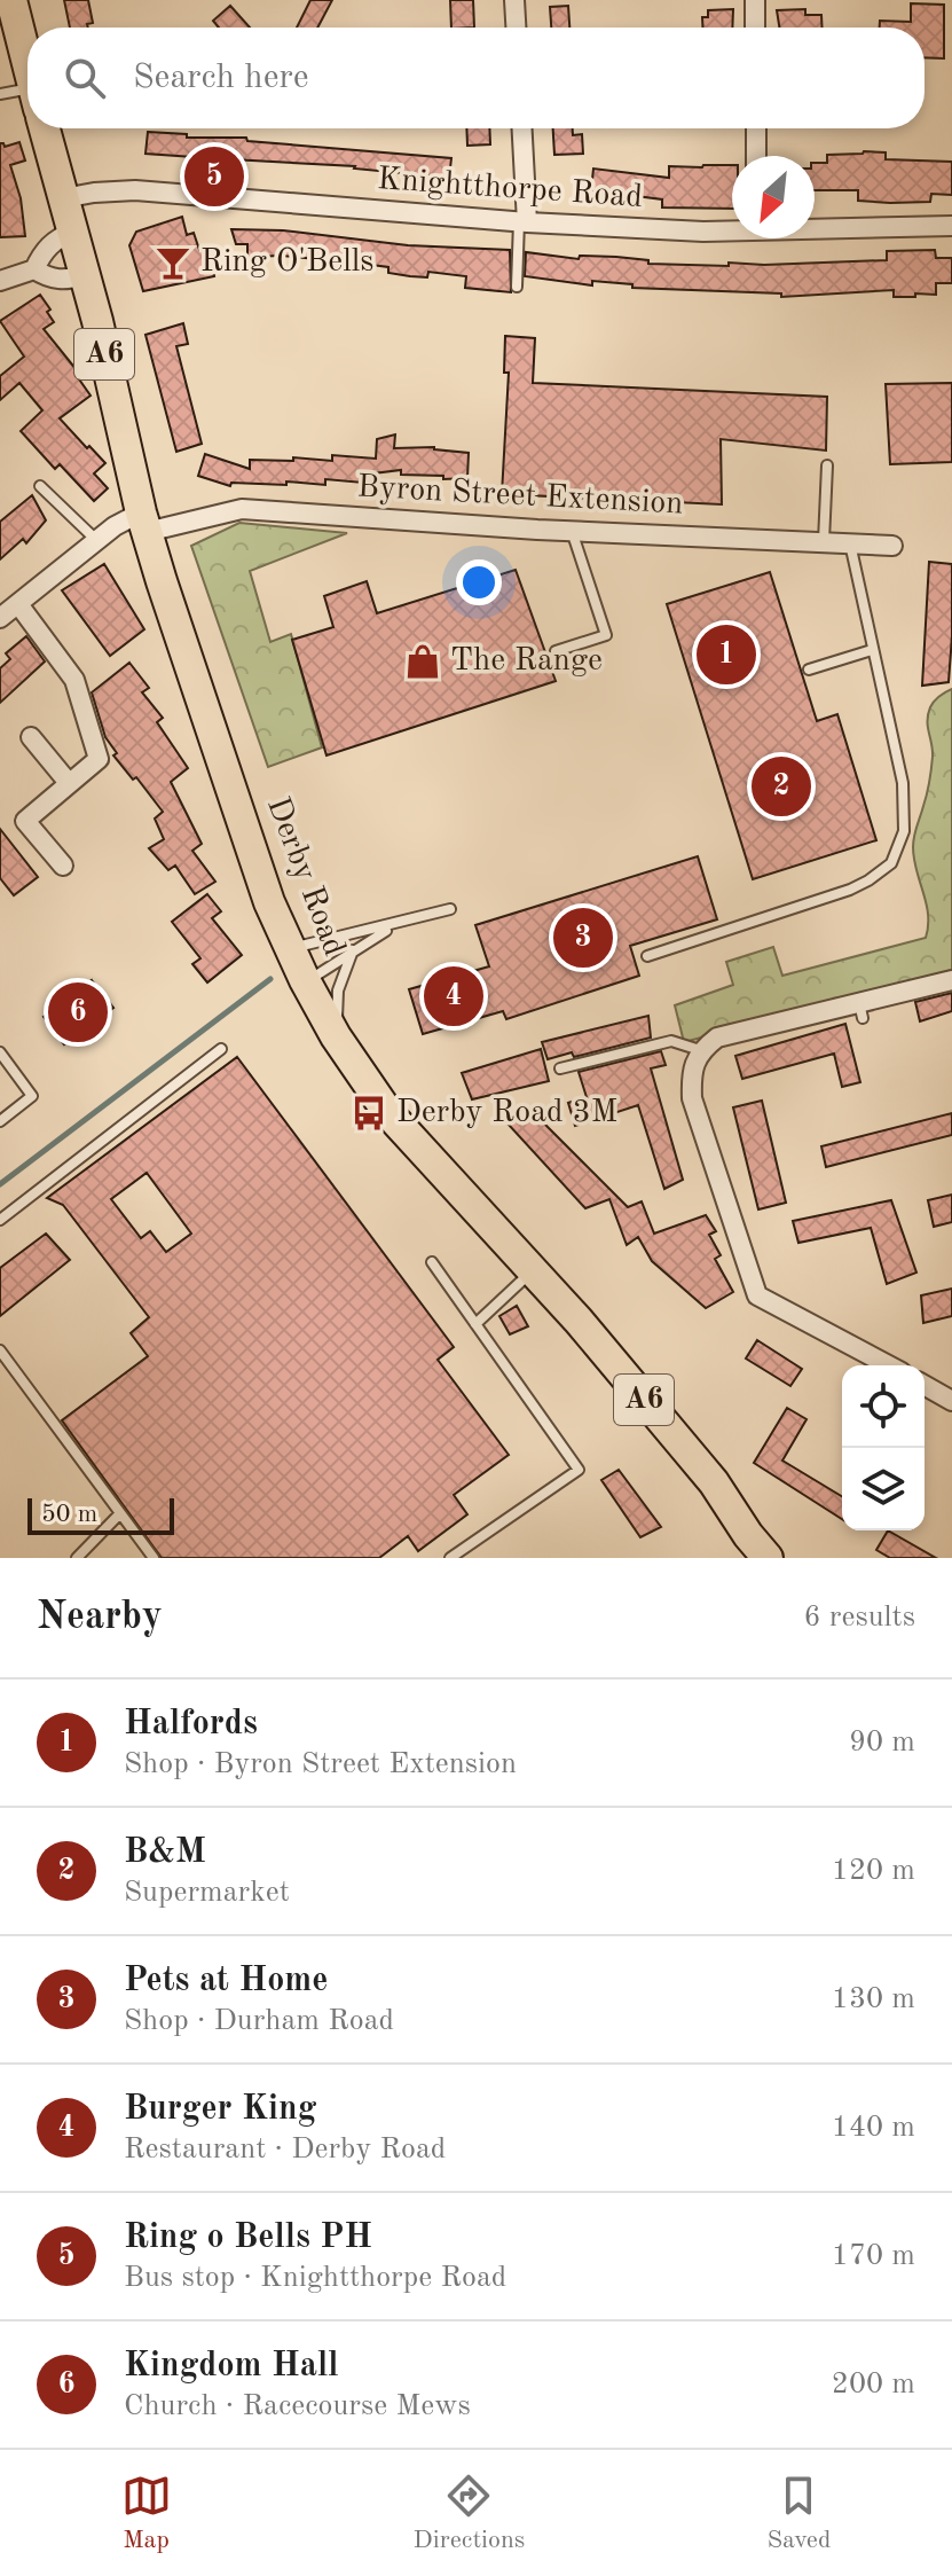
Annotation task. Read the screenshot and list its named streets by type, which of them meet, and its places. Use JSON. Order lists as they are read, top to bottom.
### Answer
{
  "streets": {
    "highway": ["A6", "Derby Road"],
    "street": ["Knightthorpe Road", "Byron Street Extension"]
  },
  "crossings": [
    ["Knightthorpe Road", "Derby Road"],
    ["Byron Street Extension", "Derby Road"]
  ],
  "places": {
    "bar": ["Ring O'Bells"],
    "shop": ["The Range"],
    "bus stop": ["Derby Road 3M"]
  },
  "scale_bar": "50 m",
  "north": "bottom left",
  "page": {
    "search": "Search here",
    "pins": [
      "5",
      "1",
      "2",
      "3",
      "4",
      "6"
    ],
    "scale": "50 m",
    "heading": ["Nearby", "6 results"],
    "list": [
      {
        "mark": "1",
        "name": "Halfords",
        "note": "Shop · Byron Street Extension",
        "value": "90 m"
      },
      {
        "mark": "2",
        "name": "B&M",
        "note": "Supermarket",
        "value": "120 m"
      },
      {
        "mark": "3",
        "name": "Pets at Home",
        "note": "Shop · Durham Road",
        "value": "130 m"
      },
      {
        "mark": "4",
        "name": "Burger King",
        "note": "Restaurant · Derby Road",
        "value": "140 m"
      },
      {
        "mark": "5",
        "name": "Ring o Bells PH",
        "note": "Bus stop · Knightthorpe Road",
        "value": "170 m"
      },
      {
        "mark": "6",
        "name": "Kingdom Hall",
        "note": "Church · Racecourse Mews",
        "value": "200 m"
      }
    ],
    "nav": ["Map", "Directions", "Saved"]
  }
}
